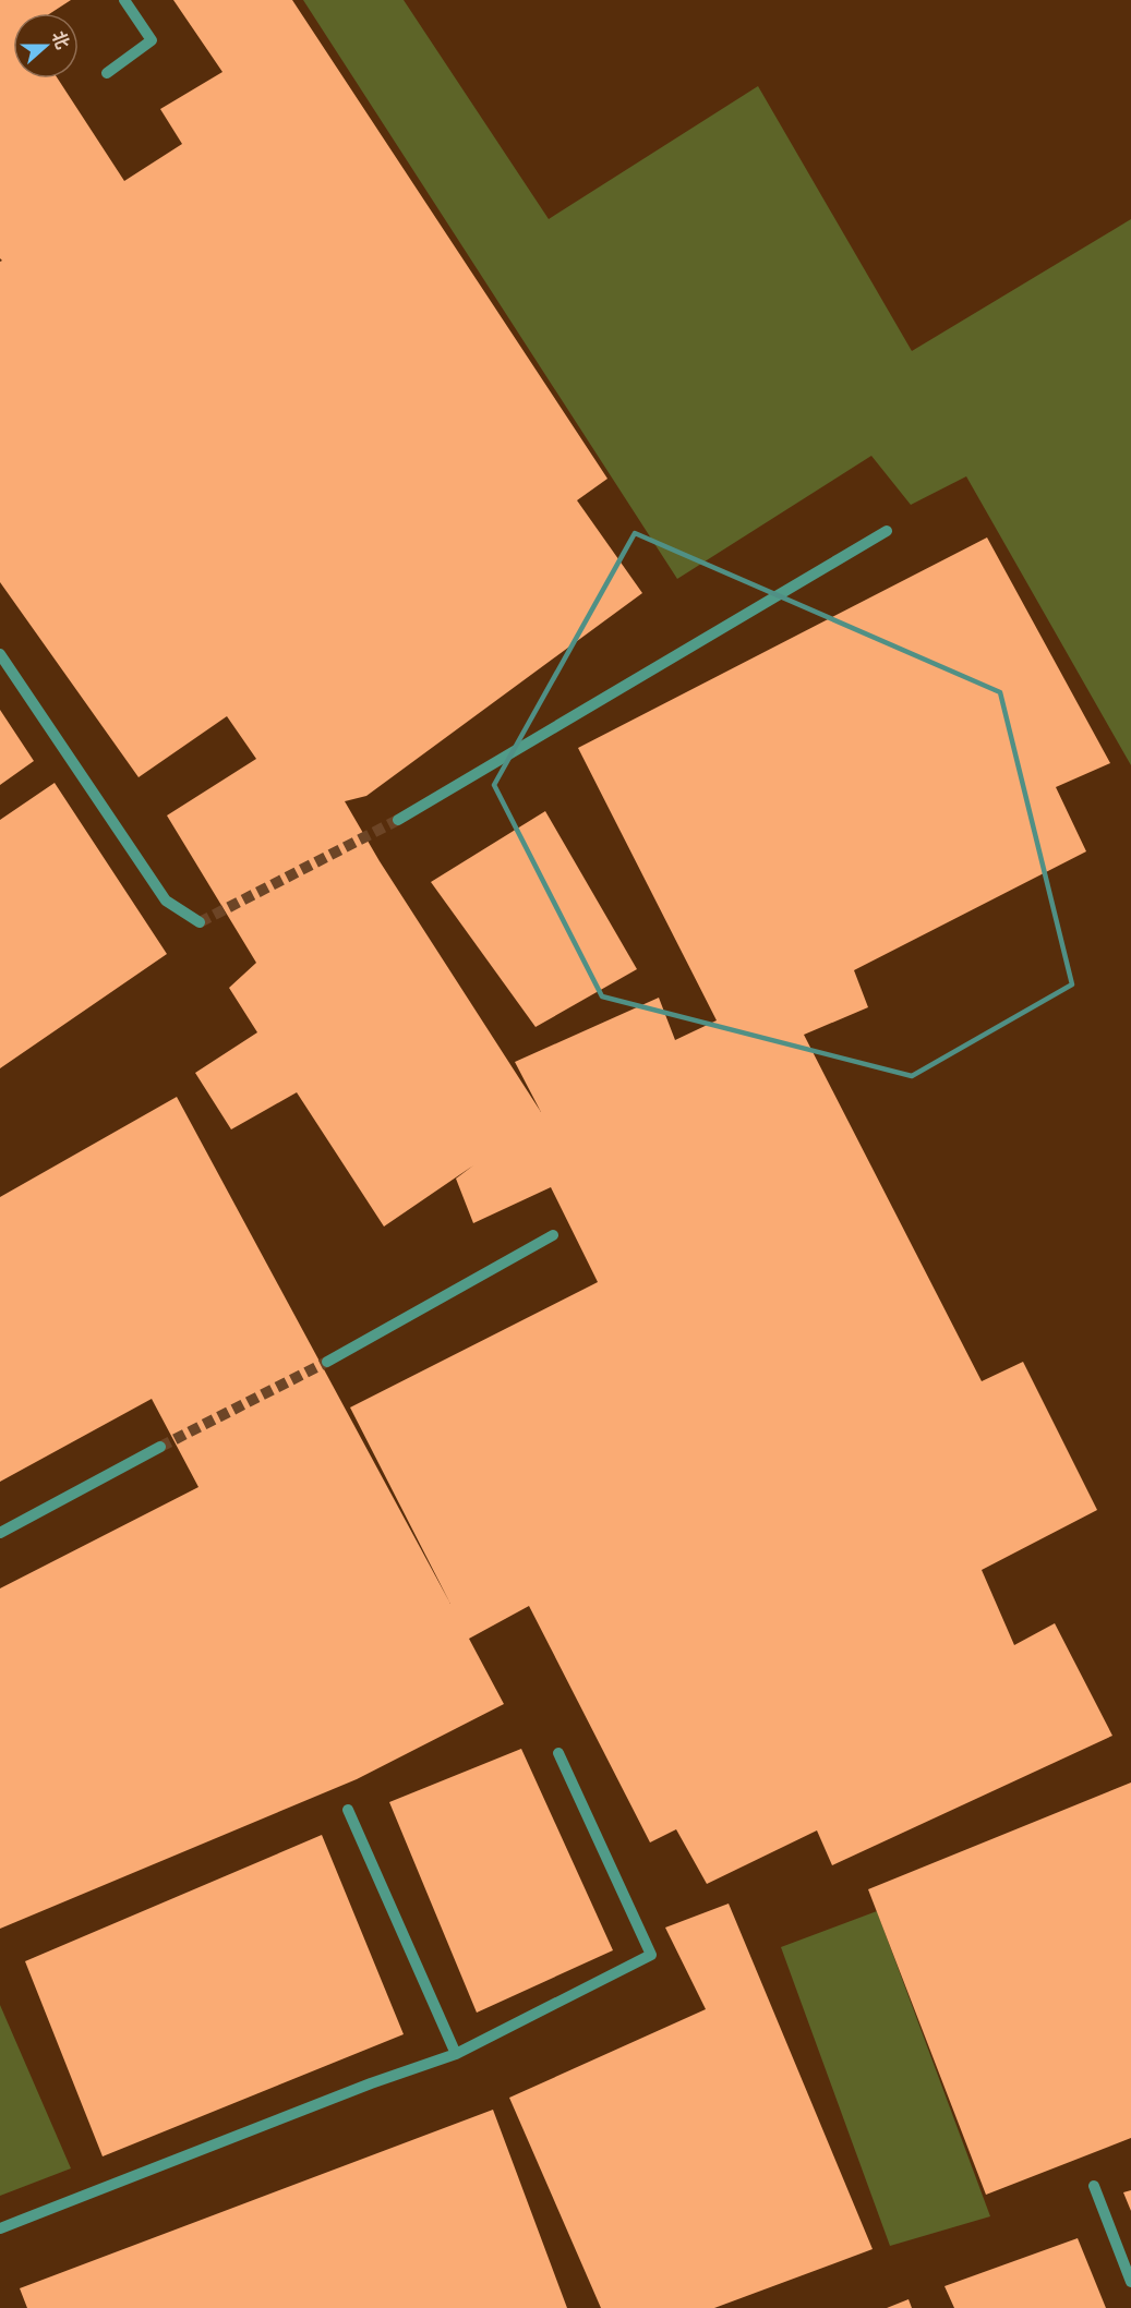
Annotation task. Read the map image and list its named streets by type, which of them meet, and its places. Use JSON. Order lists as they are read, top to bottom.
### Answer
{
  "north": "right"
}
